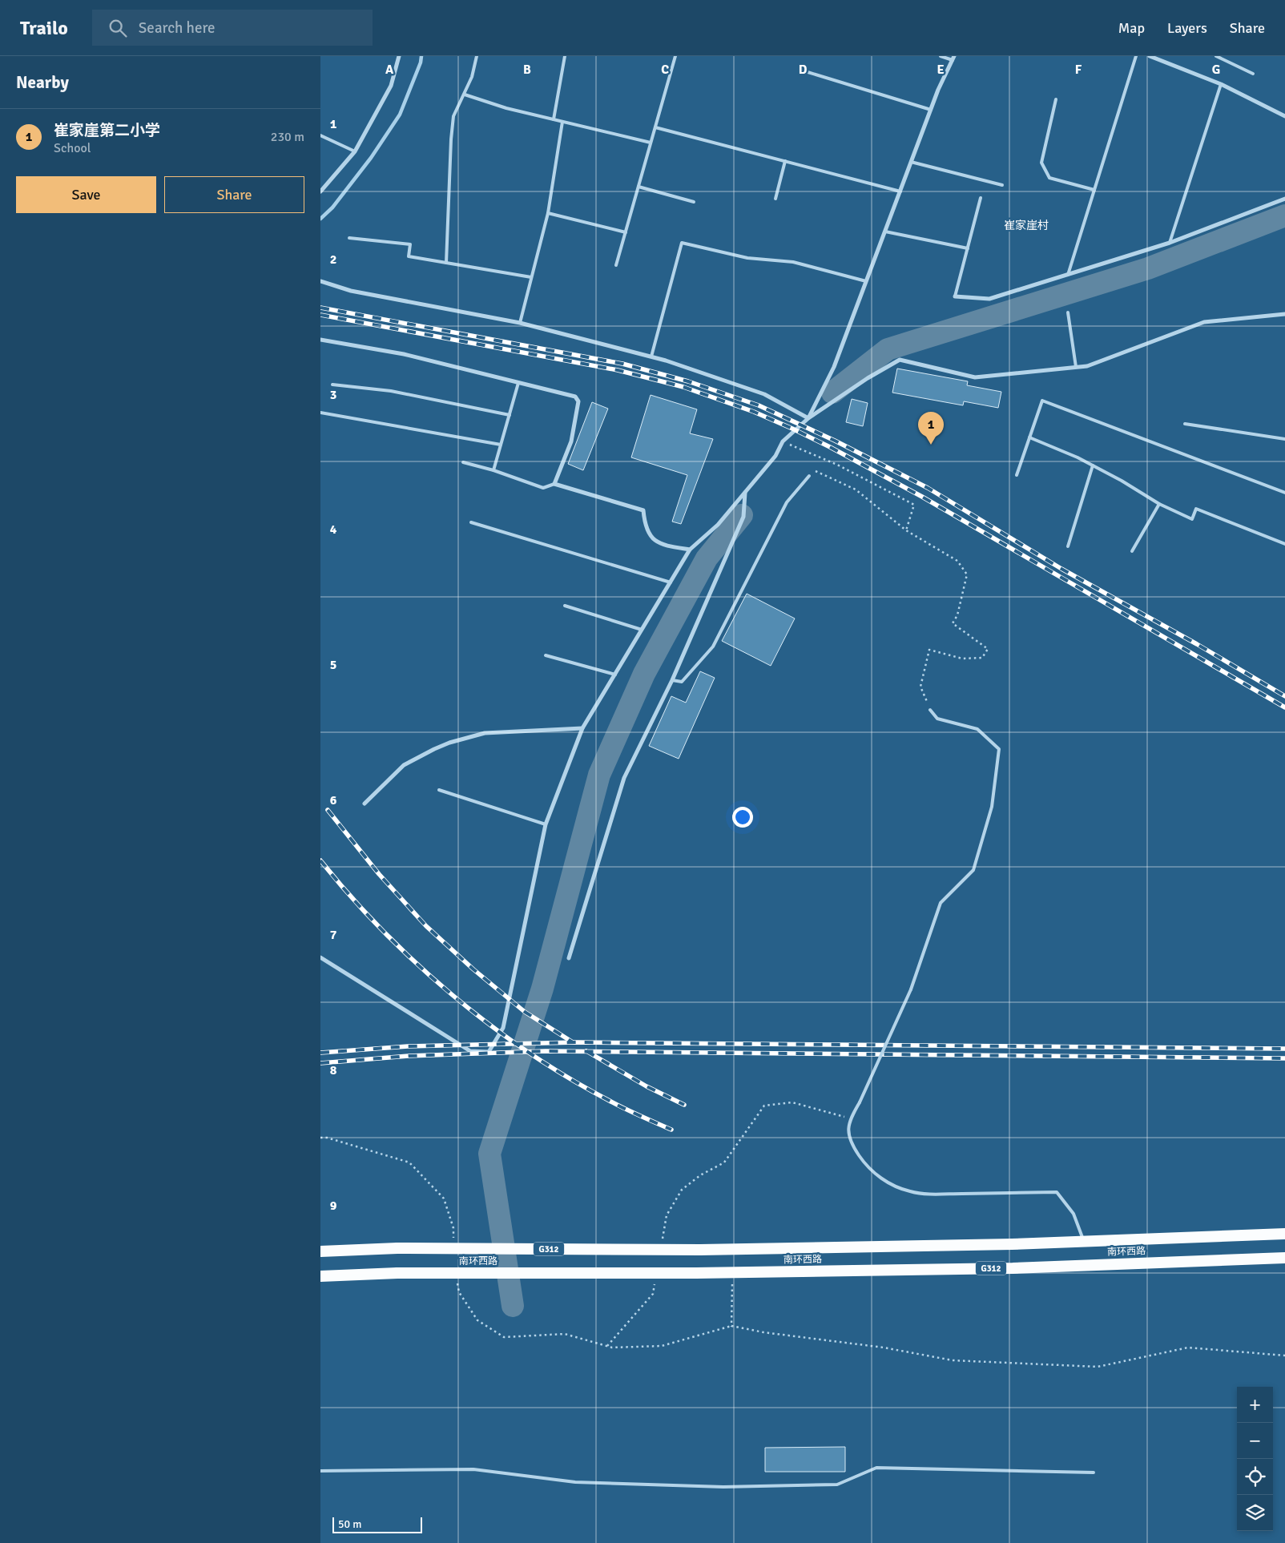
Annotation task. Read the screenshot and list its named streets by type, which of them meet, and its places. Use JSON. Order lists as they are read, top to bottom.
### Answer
{
  "streets": {
    "highway": ["G312", "南环西路"]
  },
  "districts": ["崔家崖村"],
  "scale_bar": "50 m",
  "page": {
    "header": "Trailo",
    "search": "Search here",
    "nav": ["Map", "Layers", "Share"],
    "heading": "Nearby",
    "list": [
      {
        "mark": "1",
        "name": "崔家崖第二小学",
        "note": "School",
        "value": "230 m"
      }
    ],
    "buttons": ["Save", "Share"],
    "pins": "1",
    "map_buttons": ["+", "−"],
    "scale": "50 m"
  },
  "grid": {
    "columns": [
      "A",
      "B",
      "C",
      "D",
      "E",
      "F",
      "G"
    ],
    "rows": [
      "1",
      "2",
      "3",
      "4",
      "5",
      "6",
      "7",
      "8",
      "9"
    ]
  }
}
